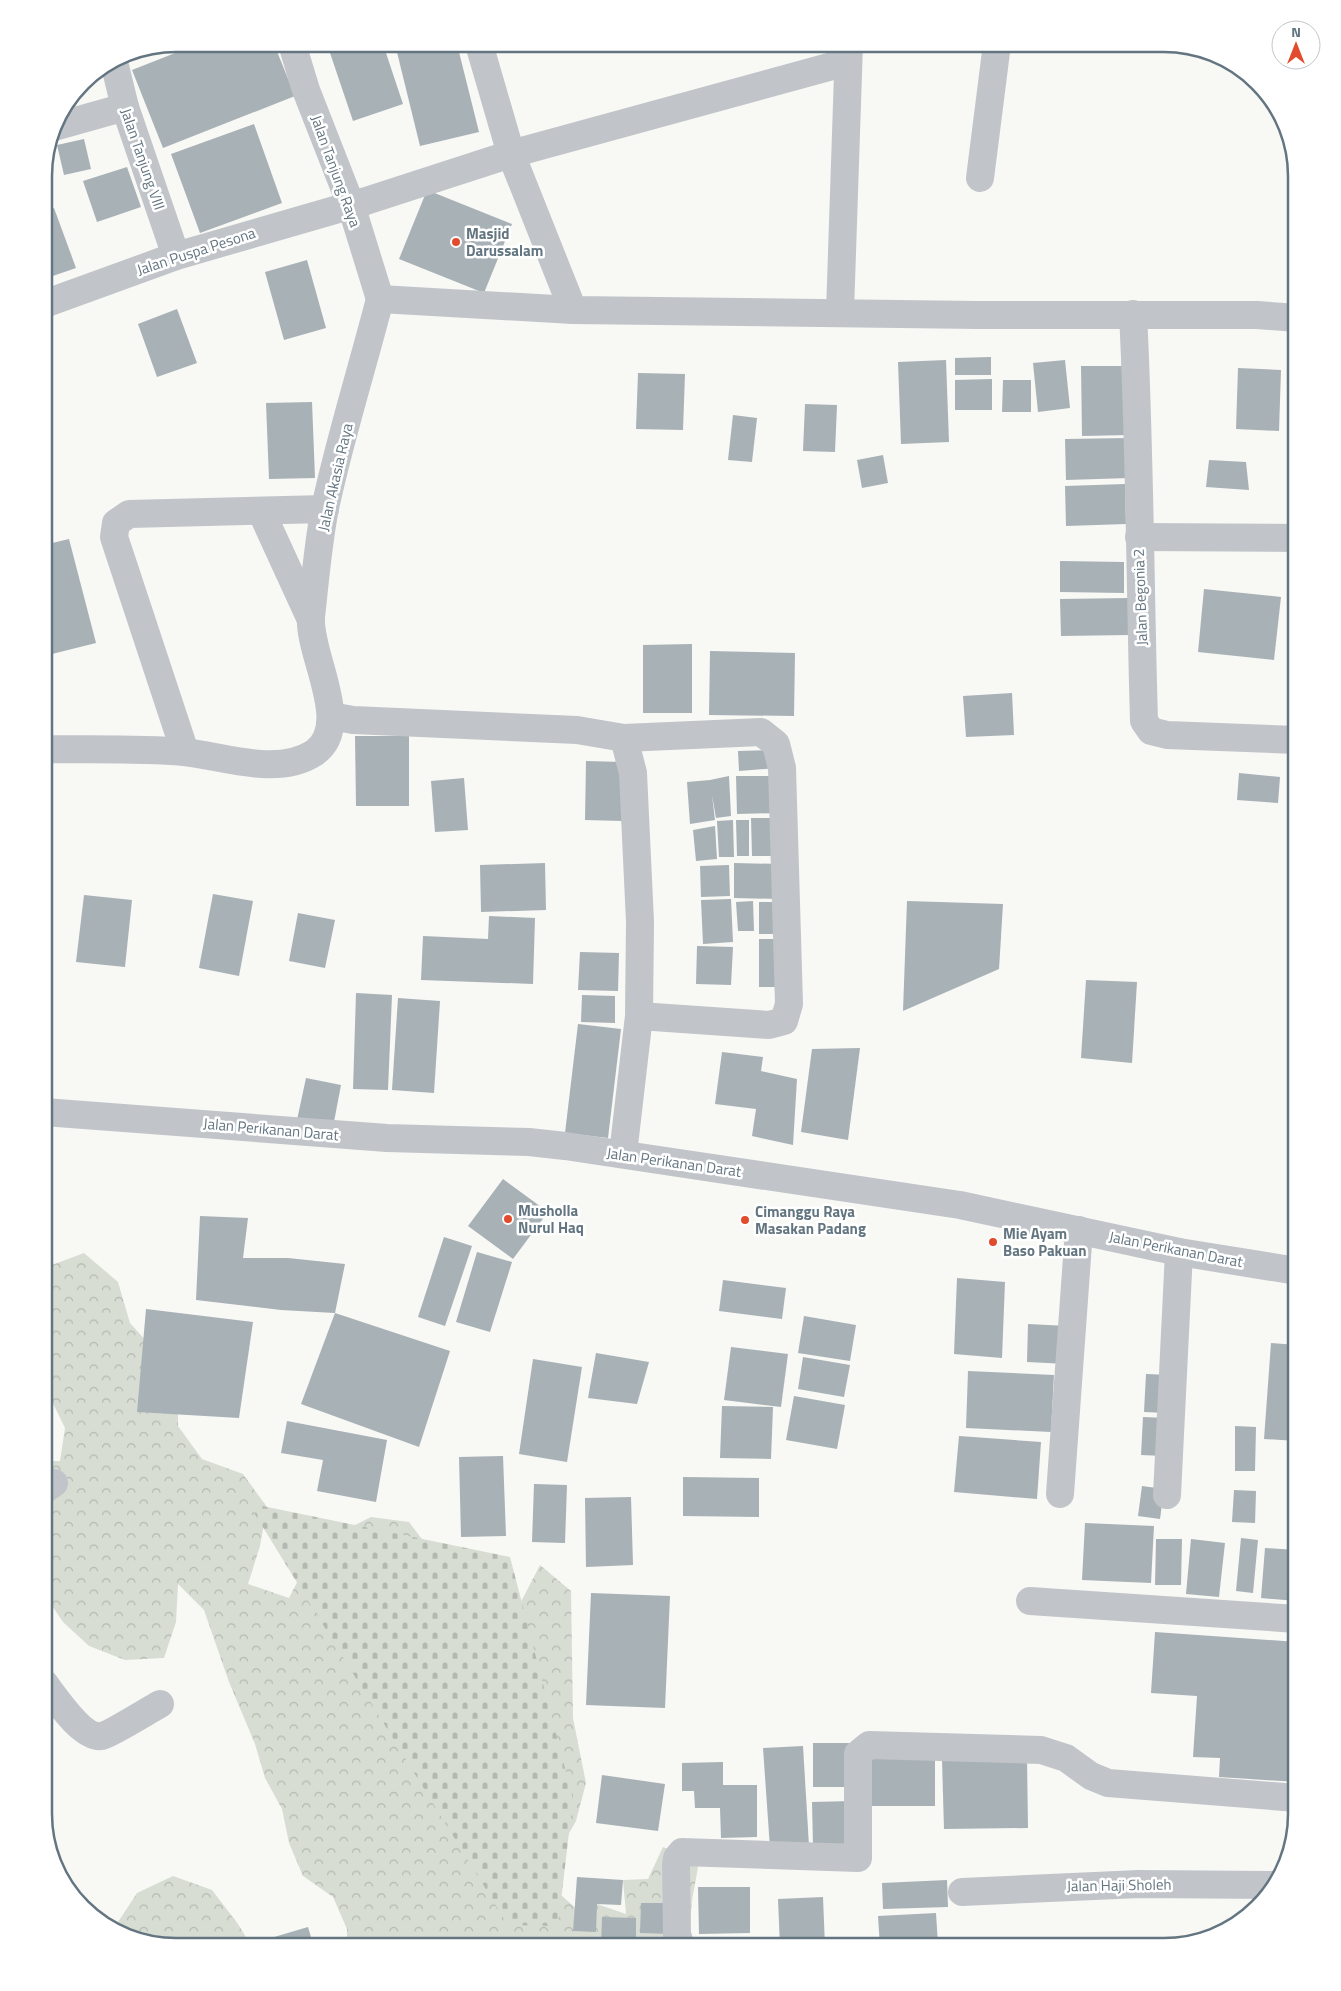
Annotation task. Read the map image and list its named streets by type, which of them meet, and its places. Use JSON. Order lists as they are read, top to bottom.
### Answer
{
  "streets": {
    "street": [
      "Jalan Tanjung VIII",
      "Jalan Tanjung Raya",
      "Jalan Puspa Pesona",
      "Jalan Akasia Raya",
      "Jalan Begonia 2",
      "Jalan Perikanan Darat",
      "Jalan Haji Sholeh"
    ]
  },
  "crossings": [
    ["Jalan Tanjung VIII", "Jalan Puspa Pesona"],
    ["Jalan Tanjung Raya", "Jalan Puspa Pesona"],
    ["Jalan Tanjung Raya", "Jalan Akasia Raya"]
  ],
  "places": [
    "Masjid Darussalam",
    "Musholla Nurul Haq",
    "Cimanggu Raya Masakan Padang",
    "Mie Ayam Baso Pakuan"
  ],
  "north": "top"
}
